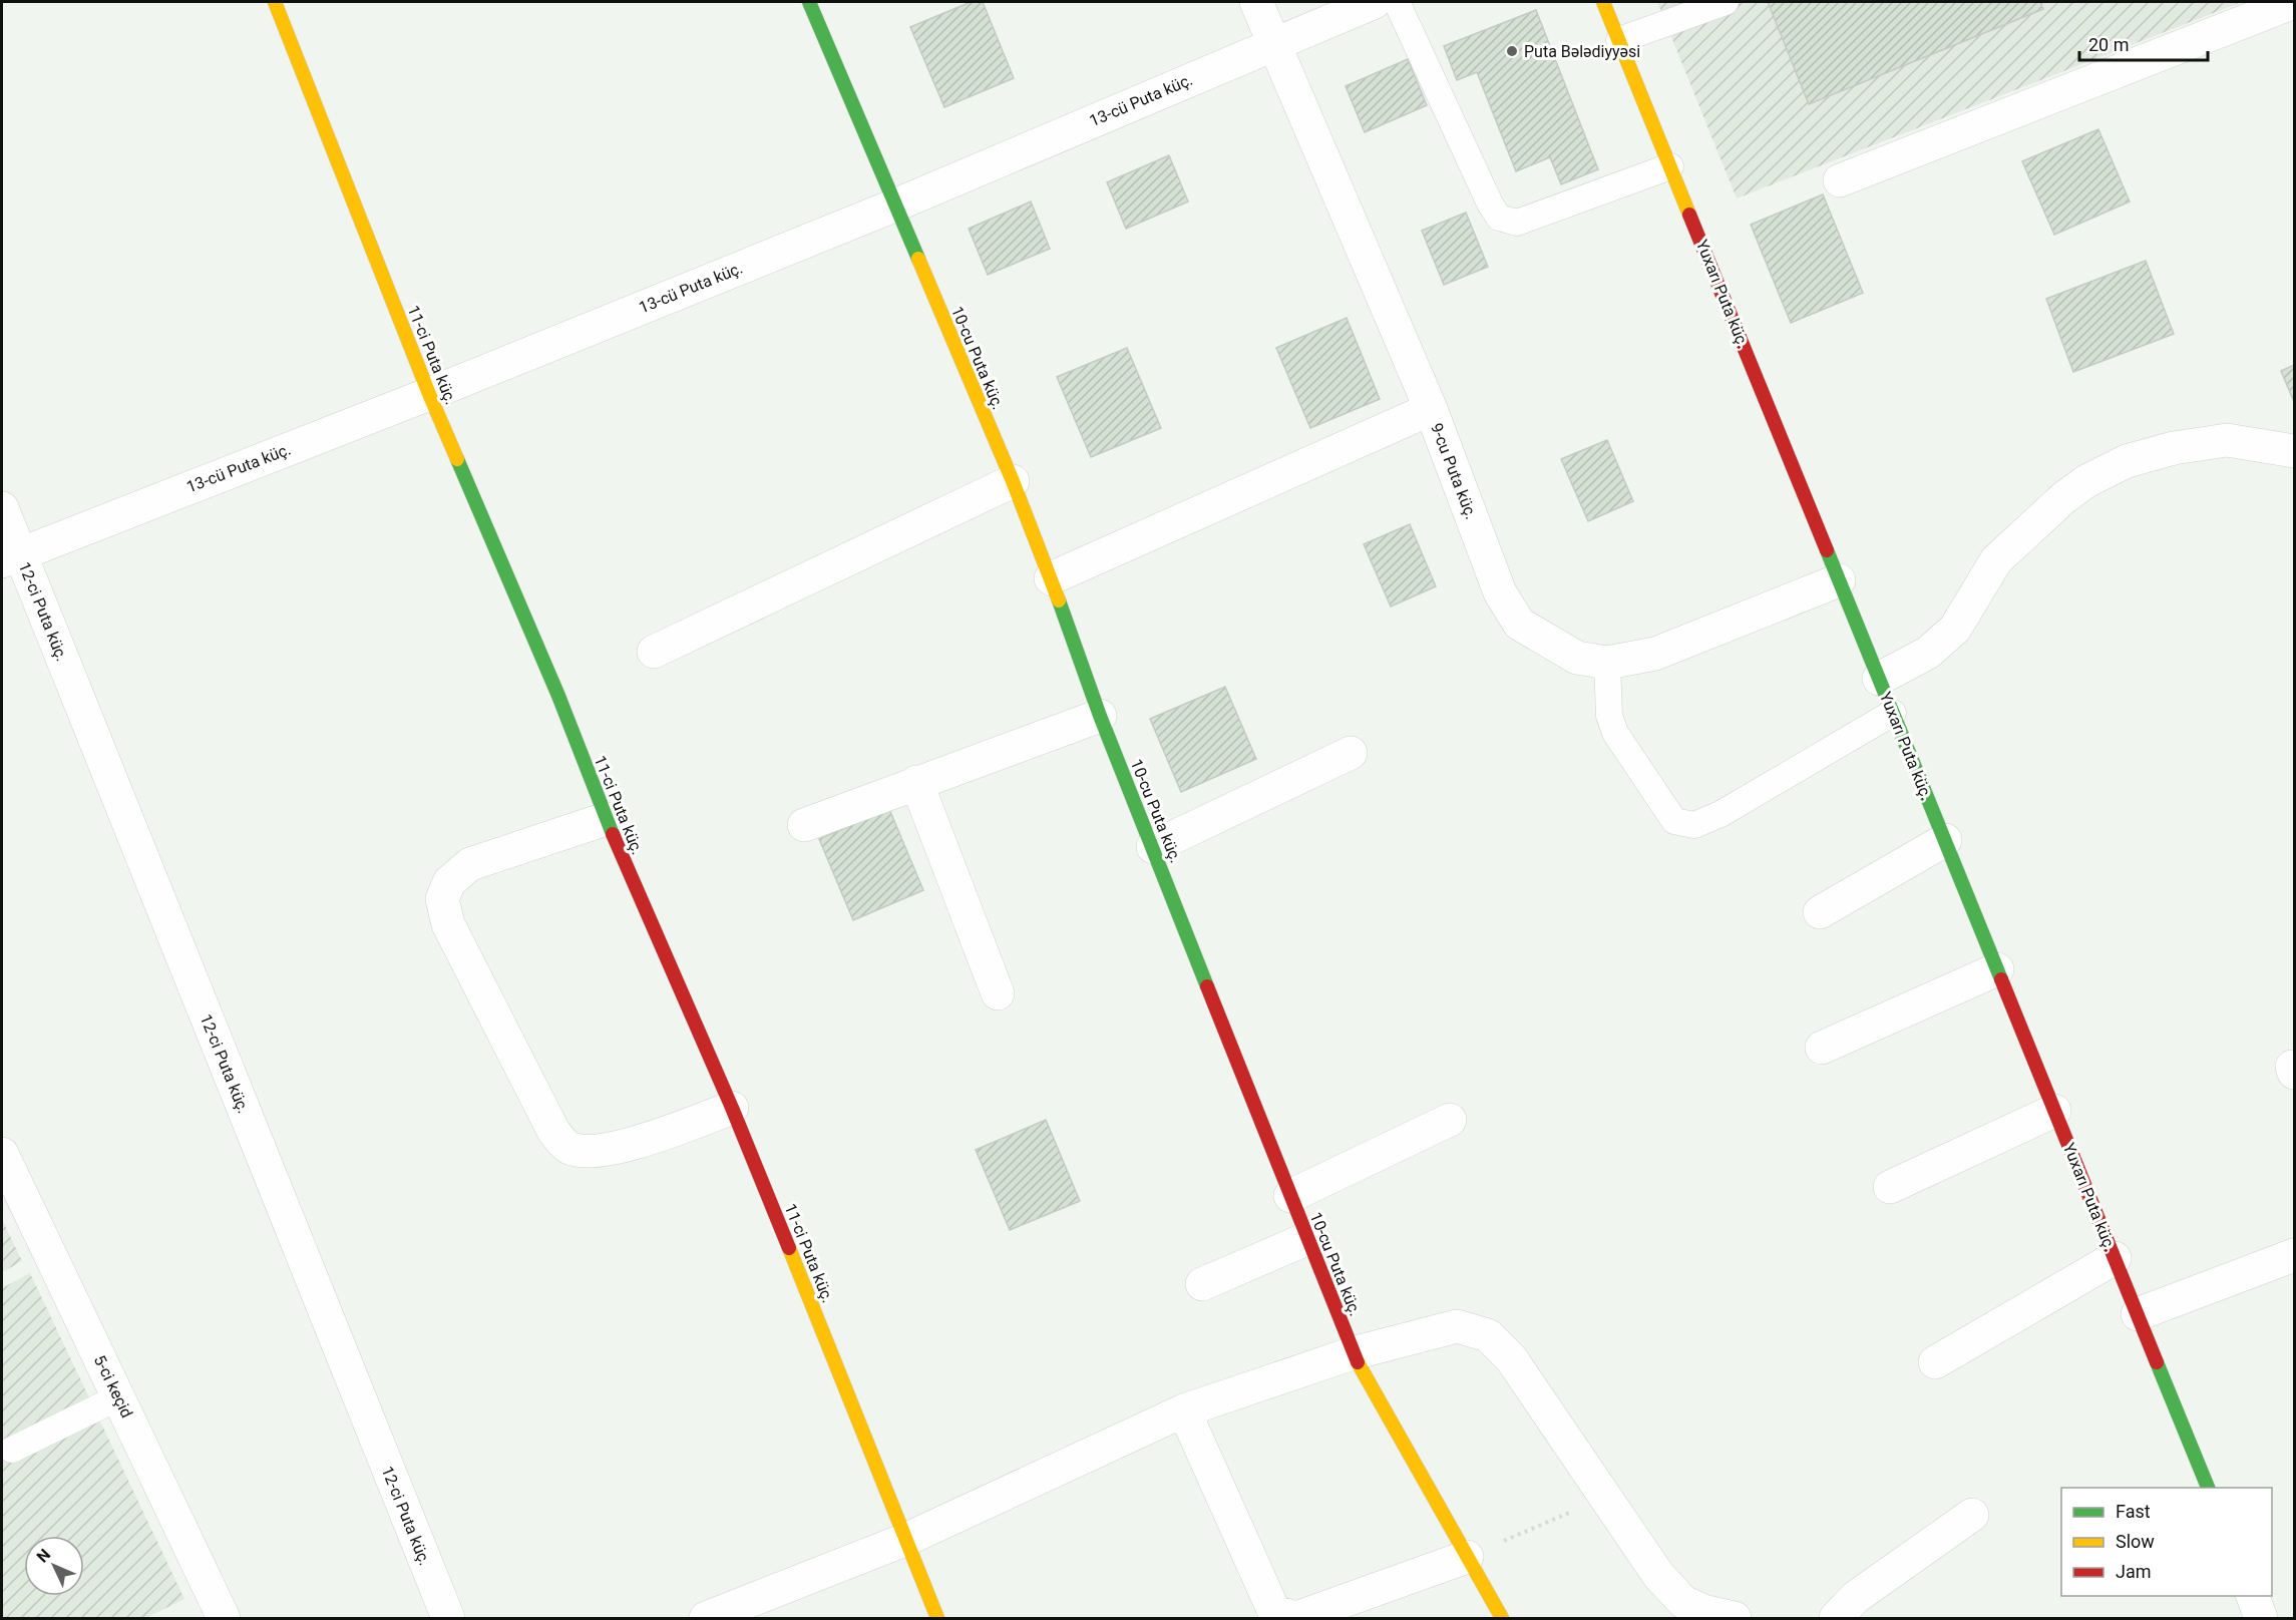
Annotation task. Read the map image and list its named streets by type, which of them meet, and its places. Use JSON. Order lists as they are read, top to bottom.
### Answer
{
  "streets": {
    "street": [
      "13-cü Puta küç.",
      "Yuxarı Puta küç.",
      "11-ci Puta küç.",
      "10-cu Puta küç.",
      "9-cu Puta küç.",
      "12-ci Puta küç.",
      "5-ci keçid"
    ]
  },
  "crossings": [
    ["13-cü Puta küç.", "11-ci Puta küç."],
    ["13-cü Puta küç.", "10-cu Puta küç."],
    ["13-cü Puta küç.", "9-cu Puta küç."],
    ["13-cü Puta küç.", "12-ci Puta küç."],
    ["Yuxarı Puta küç.", "9-cu Puta küç."]
  ],
  "places": ["Puta Bələdiyyəsi"],
  "legend": ["Fast", "Slow", "Jam"],
  "scale_bar": "20 m",
  "north": "top left"
}
